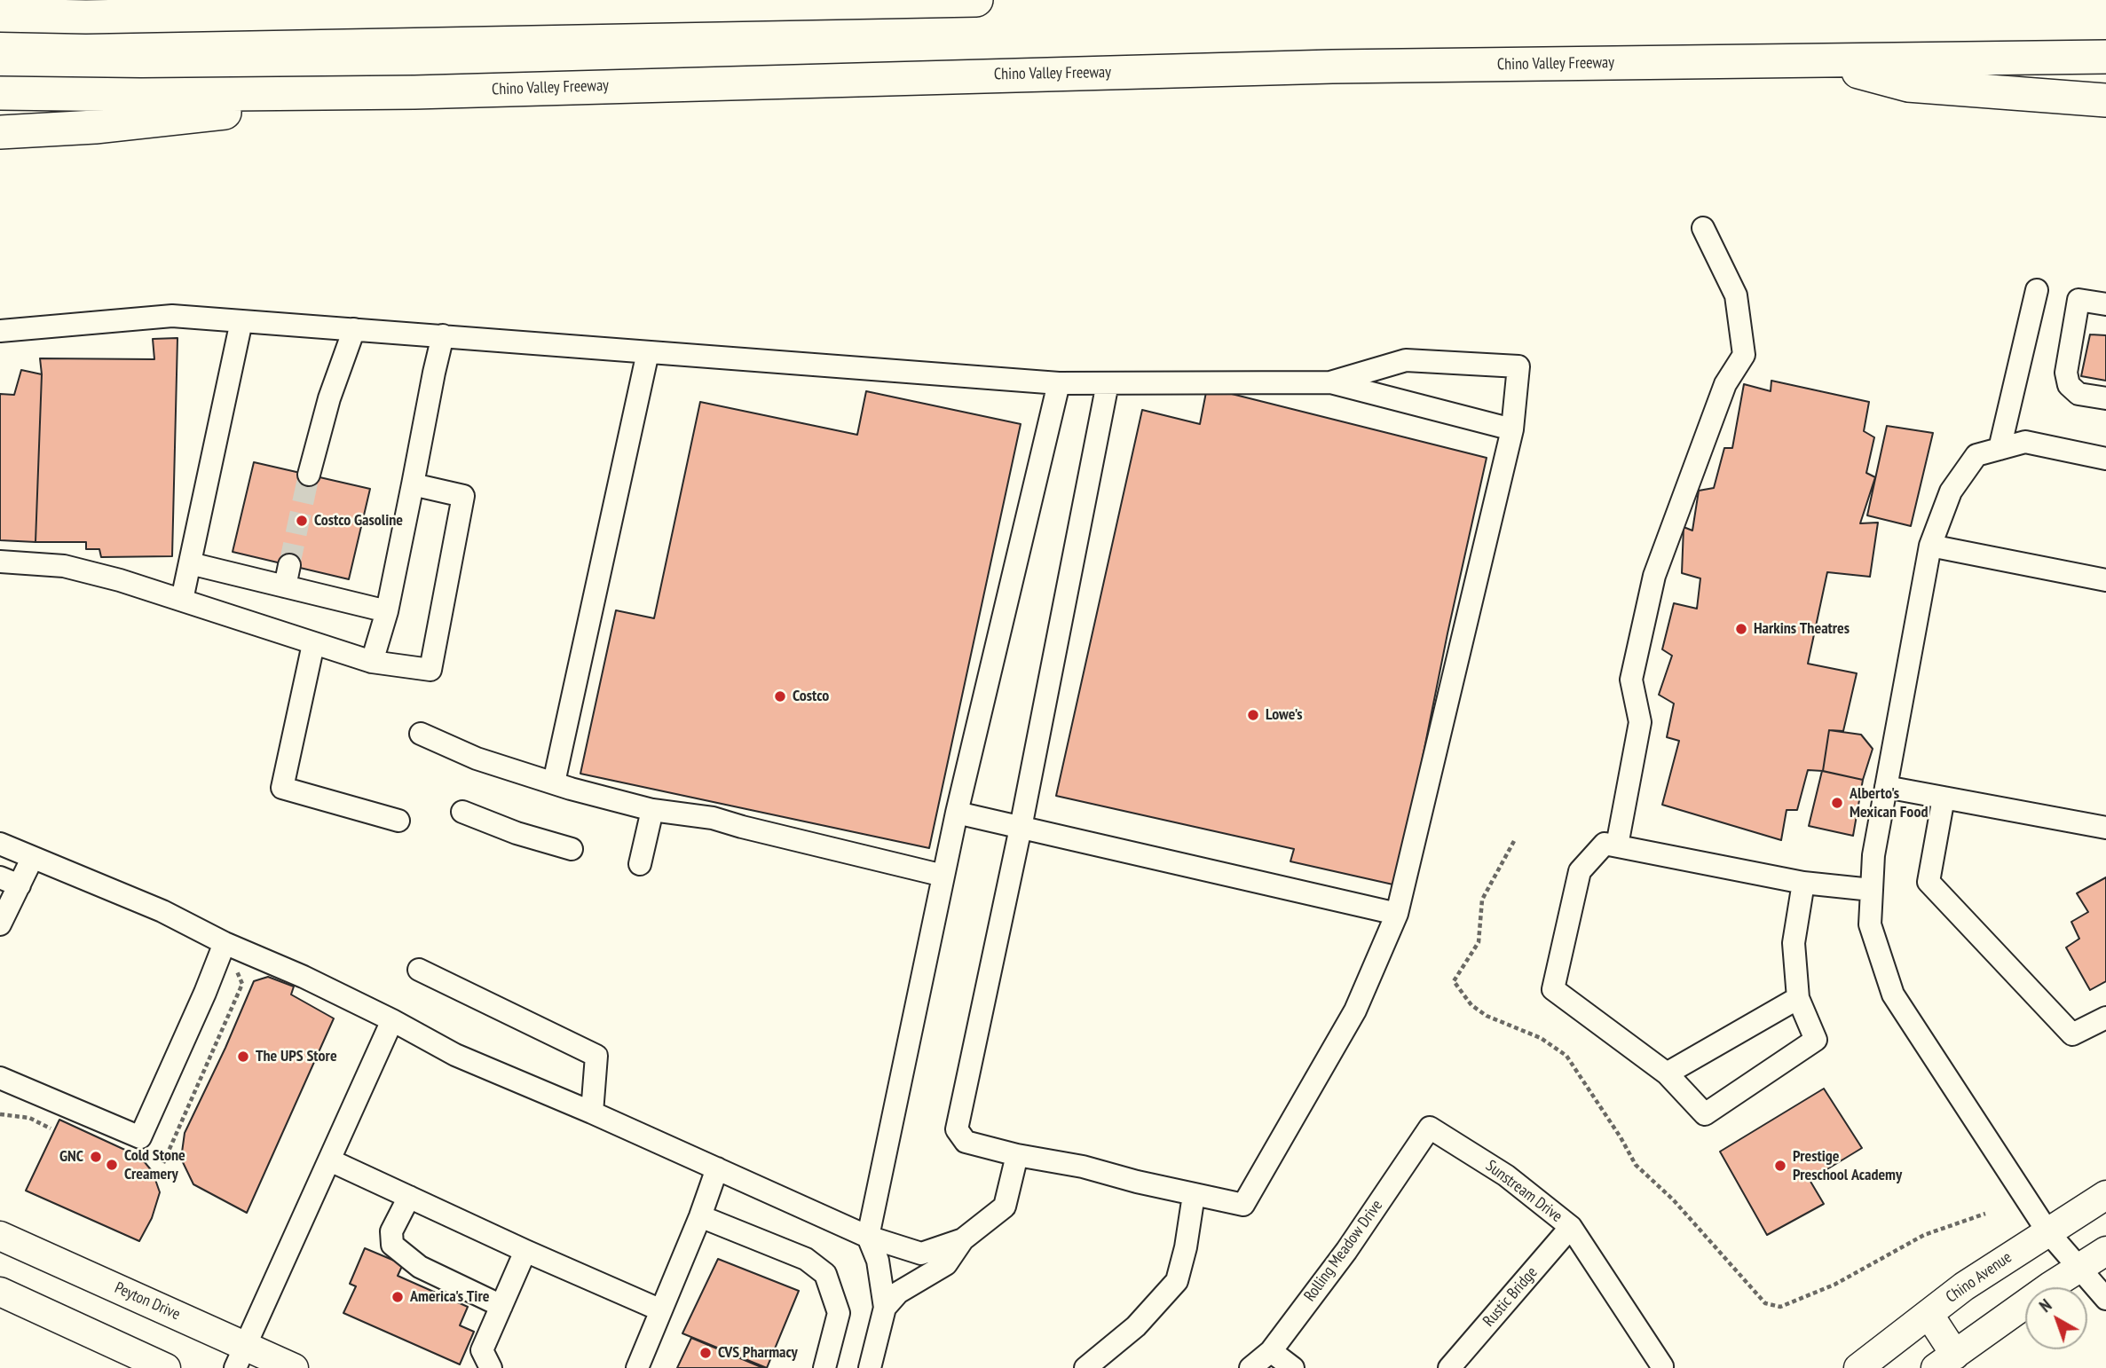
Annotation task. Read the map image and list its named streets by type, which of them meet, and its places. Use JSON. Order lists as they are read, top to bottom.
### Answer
{
  "streets": {
    "highway": ["Chino Valley Freeway"],
    "main road": ["Chino Avenue", "Peyton Drive"],
    "street": ["Sunstream Drive", "Rolling Meadow Drive", "Rustic Bridge"]
  },
  "crossings": [
    ["Sunstream Drive", "Rolling Meadow Drive"],
    ["Sunstream Drive", "Rustic Bridge"]
  ],
  "places": [
    "Costco Gasoline",
    "Harkins Theatres",
    "Costco",
    "Lowe's",
    "Alberto's Mexican Food",
    "The UPS Store",
    "GNC",
    "Cold Stone Creamery",
    "Prestige Preschool Academy",
    "America's Tire",
    "CVS Pharmacy"
  ],
  "north": "top left"
}
